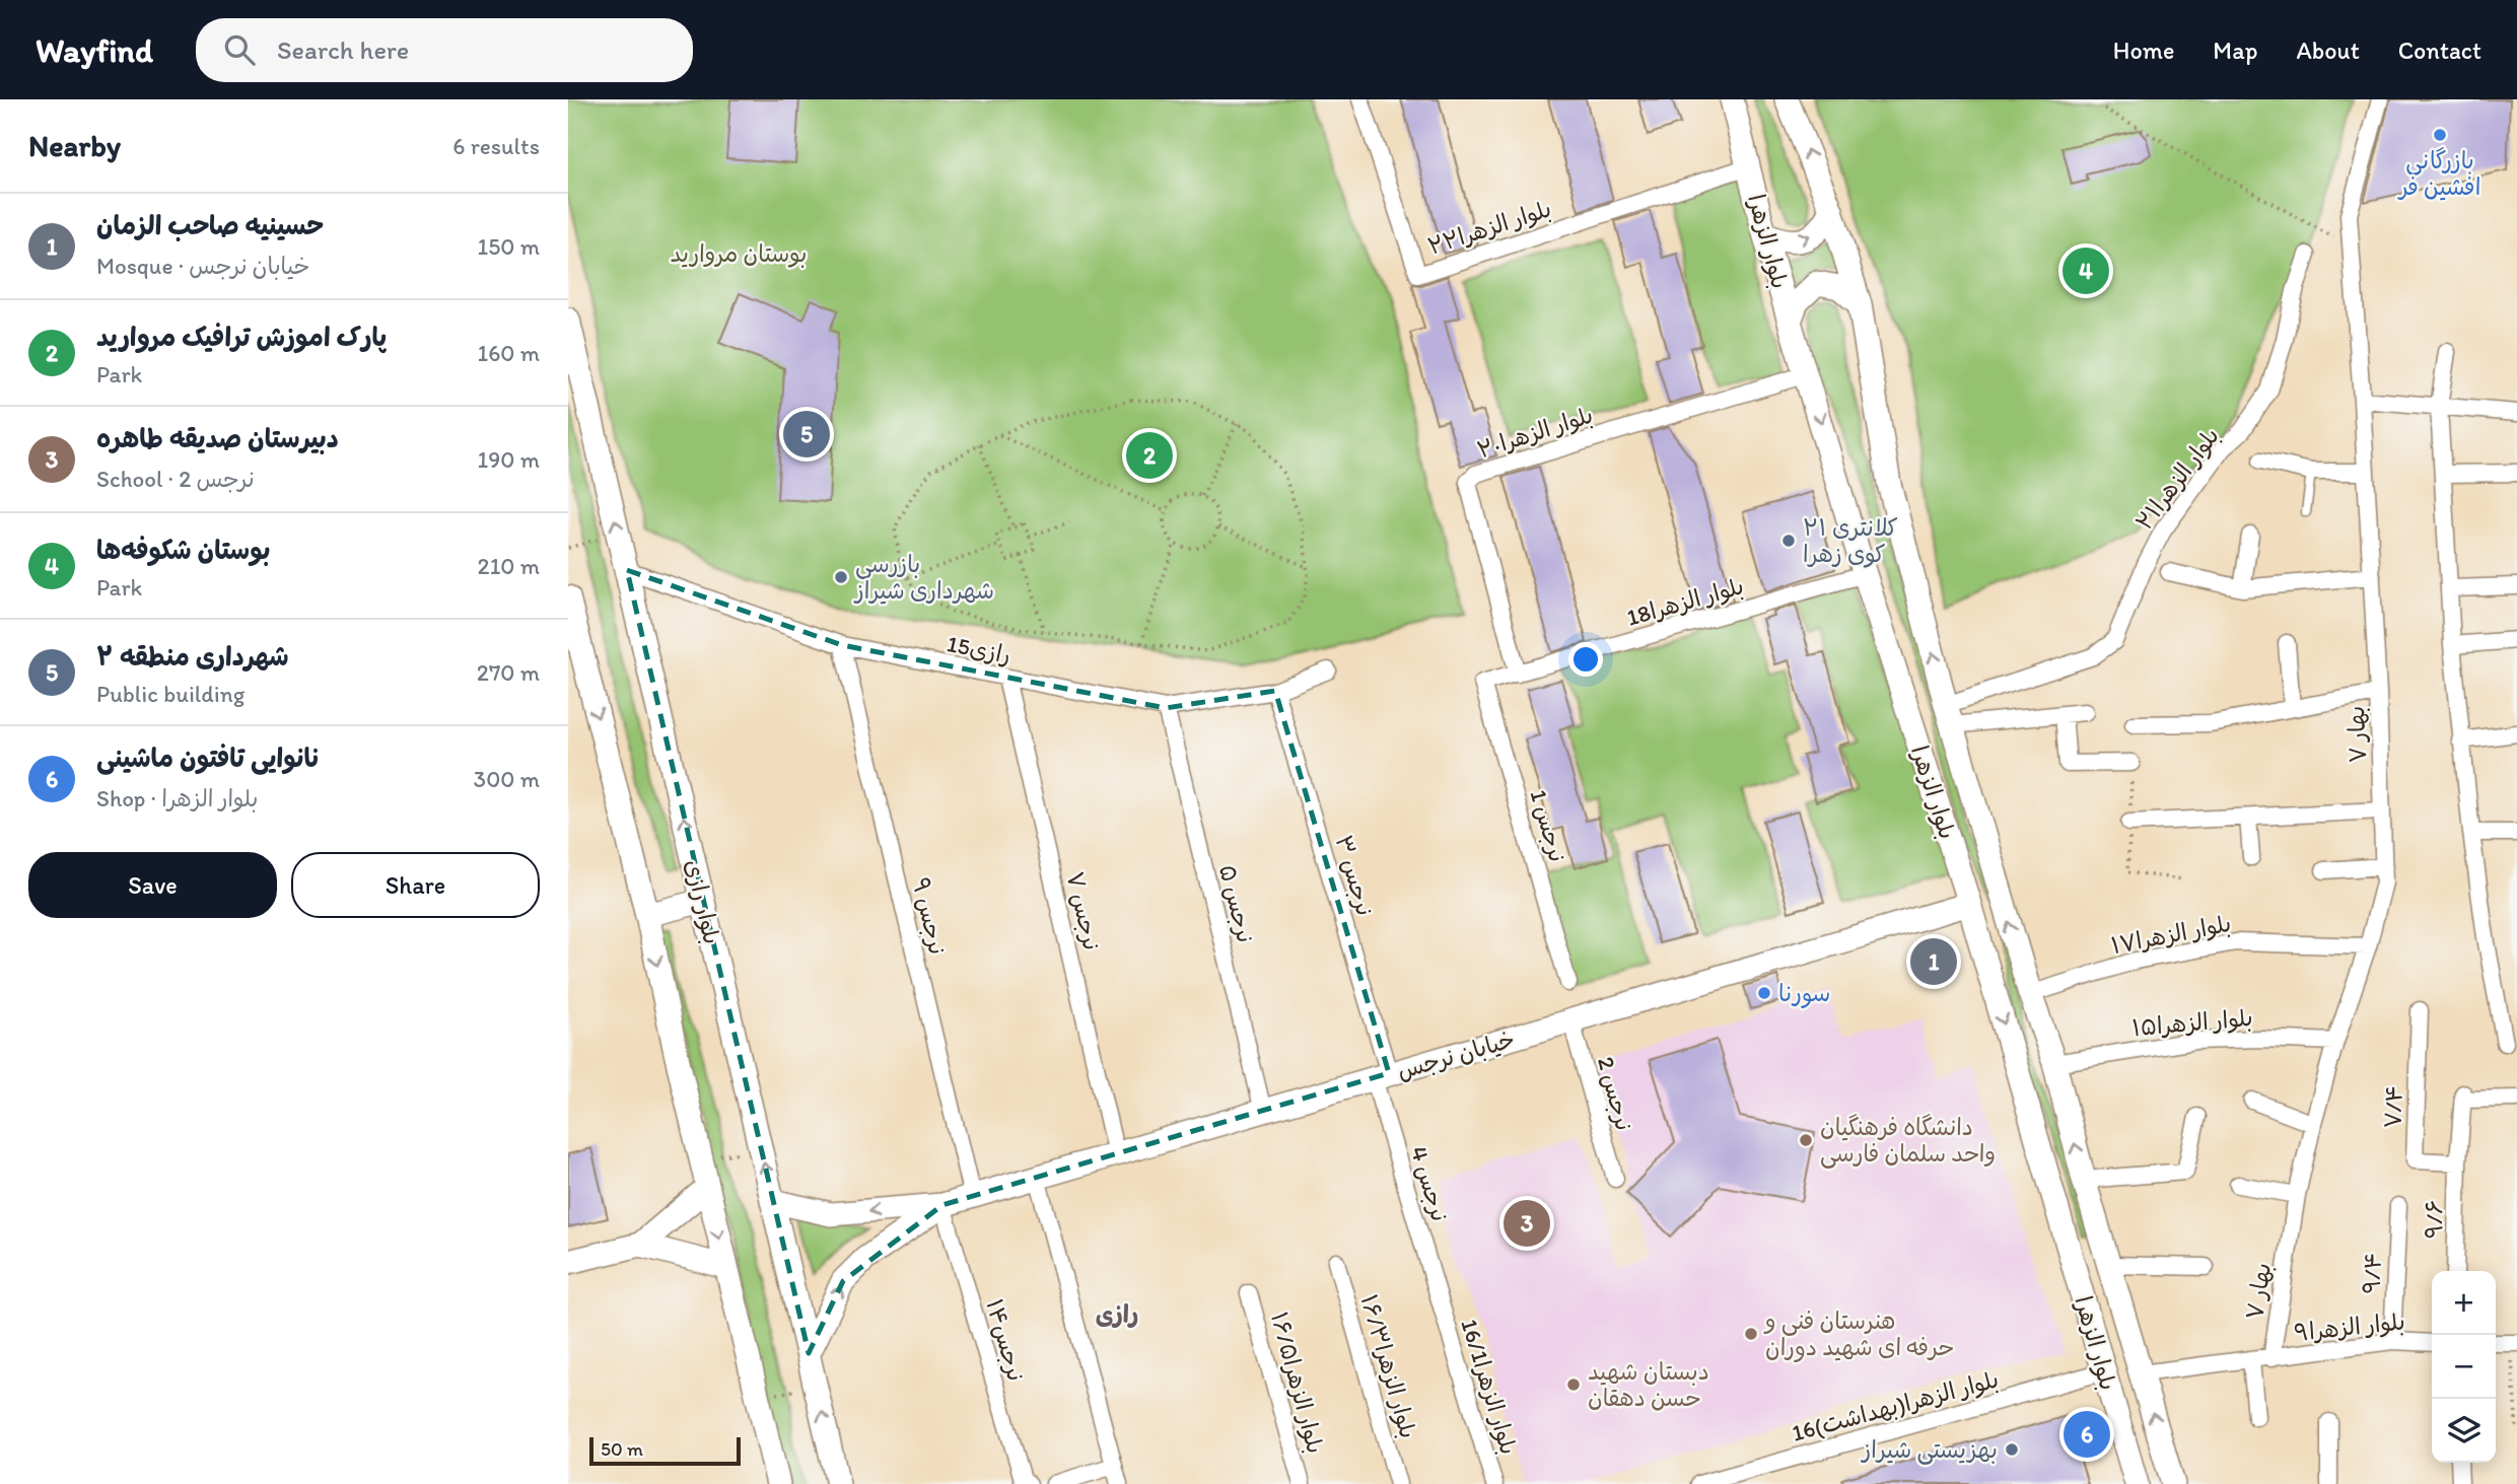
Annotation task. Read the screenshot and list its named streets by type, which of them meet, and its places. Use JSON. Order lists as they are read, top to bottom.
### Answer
{
  "streets": {
    "main road": ["بلوار الزهرا", "بلوار رازی", "خیابان نرجس"],
    "street": [
      "بلوار الزهرا۲۲",
      "بلوار الزهرا۲۰",
      "بلوار الزهرا۲۱",
      "18بلوار الزهرا",
      "15رازی",
      "بهار ۷",
      "1 نرجس",
      "نرجس ۳",
      "نرجس ۵",
      "نرجس ۷",
      "نرجس ۹",
      "بلوار الزهرا۱۷",
      "بلوار الزهرا۱۵",
      "2 نرجس",
      "۷/۴",
      "4 نرجس",
      "۹/۶",
      "۹/۴",
      "بلوار الزهرا۹",
      "نرجس۱۴",
      "بلوار الزهرا۱۶/۳",
      "بلوار الزهرا۱۶/۵",
      "بلوار الزهرا16/1",
      "16بلوار الزهرا(بهداشت)"
    ]
  },
  "crossings": [
    ["بلوار الزهرا۲۲", "بلوار الزهرا"],
    ["بلوار الزهرا", "بلوار الزهرا۲۰"],
    ["بلوار الزهرا", "بلوار الزهرا۲۱"],
    ["بلوار الزهرا", "18بلوار الزهرا"],
    ["بلوار الزهرا", "بلوار الزهرا۱۷"],
    ["بلوار الزهرا", "بلوار الزهرا۱۵"],
    ["بلوار الزهرا", "خیابان نرجس"],
    ["بلوار الزهرا", "بلوار الزهرا۹"],
    ["بلوار الزهرا", "16بلوار الزهرا(بهداشت)"],
    ["بلوار الزهرا۲۰", "18بلوار الزهرا"],
    ["18بلوار الزهرا", "1 نرجس"],
    ["15رازی", "نرجس ۳"],
    ["15رازی", "بلوار رازی"],
    ["15رازی", "نرجس ۵"],
    ["15رازی", "نرجس ۷"],
    ["15رازی", "نرجس ۹"],
    ["بهار ۷", "بلوار الزهرا۱۷"],
    ["بهار ۷", "بلوار الزهرا۱۵"],
    ["بهار ۷", "بلوار الزهرا۹"],
    ["نرجس ۳", "خیابان نرجس"],
    ["نرجس ۳", "4 نرجس"],
    ["نرجس ۵", "خیابان نرجس"],
    ["نرجس ۷", "خیابان نرجس"],
    ["نرجس ۹", "خیابان نرجس"],
    ["خیابان نرجس", "2 نرجس"],
    ["خیابان نرجس", "4 نرجس"],
    ["خیابان نرجس", "نرجس۱۴"],
    ["۷/۴", "۹/۶"],
    ["4 نرجس", "بلوار الزهرا16/1"],
    ["۹/۴", "بلوار الزهرا۹"]
  ],
  "districts": ["رازی"],
  "parks": ["بوستان مروارید"],
  "places": [
    "بازرگانی افشین فر",
    "کلانتری ۲۱ کوی زهرا",
    "بازرسی شهرداری شیراز",
    "سورنا",
    "دانشگاه فرهنگیان واحد سلمان فارسی",
    "هنرستان فنی و حرفه ای شهید دوران",
    "دبستان شهید حسن دهقان",
    "بهزیستی شیراز"
  ],
  "scale_bar": "50 m",
  "page": {
    "header": "Wayfind",
    "search": "Search here",
    "nav": [
      "Home",
      "Map",
      "About",
      "Contact"
    ],
    "heading": ["Nearby", "6 results"],
    "list": [
      {
        "mark": "1",
        "name": "حسینیه صاحب الزمان",
        "note": "Mosque · خیابان نرجس",
        "value": "150 m"
      },
      {
        "mark": "2",
        "name": "پارک اموزش ترافیک مروارید",
        "note": "Park",
        "value": "160 m"
      },
      {
        "mark": "3",
        "name": "دبیرستان صدیقه طاهره",
        "note": "School · 2 نرجس",
        "value": "190 m"
      },
      {
        "mark": "4",
        "name": "بوستان شکوفه‌ها",
        "note": "Park",
        "value": "210 m"
      },
      {
        "mark": "5",
        "name": "شهرداری منطقه ۲",
        "note": "Public building",
        "value": "270 m"
      },
      {
        "mark": "6",
        "name": "نانوایی تافتون ماشینی",
        "note": "Shop · بلوار الزهرا",
        "value": "300 m"
      }
    ],
    "pins": [
      "4",
      "5",
      "2",
      "1",
      "3",
      "6"
    ],
    "buttons": ["Save", "Share"],
    "map_buttons": ["+", "−"],
    "scale": "50 m"
  }
}
